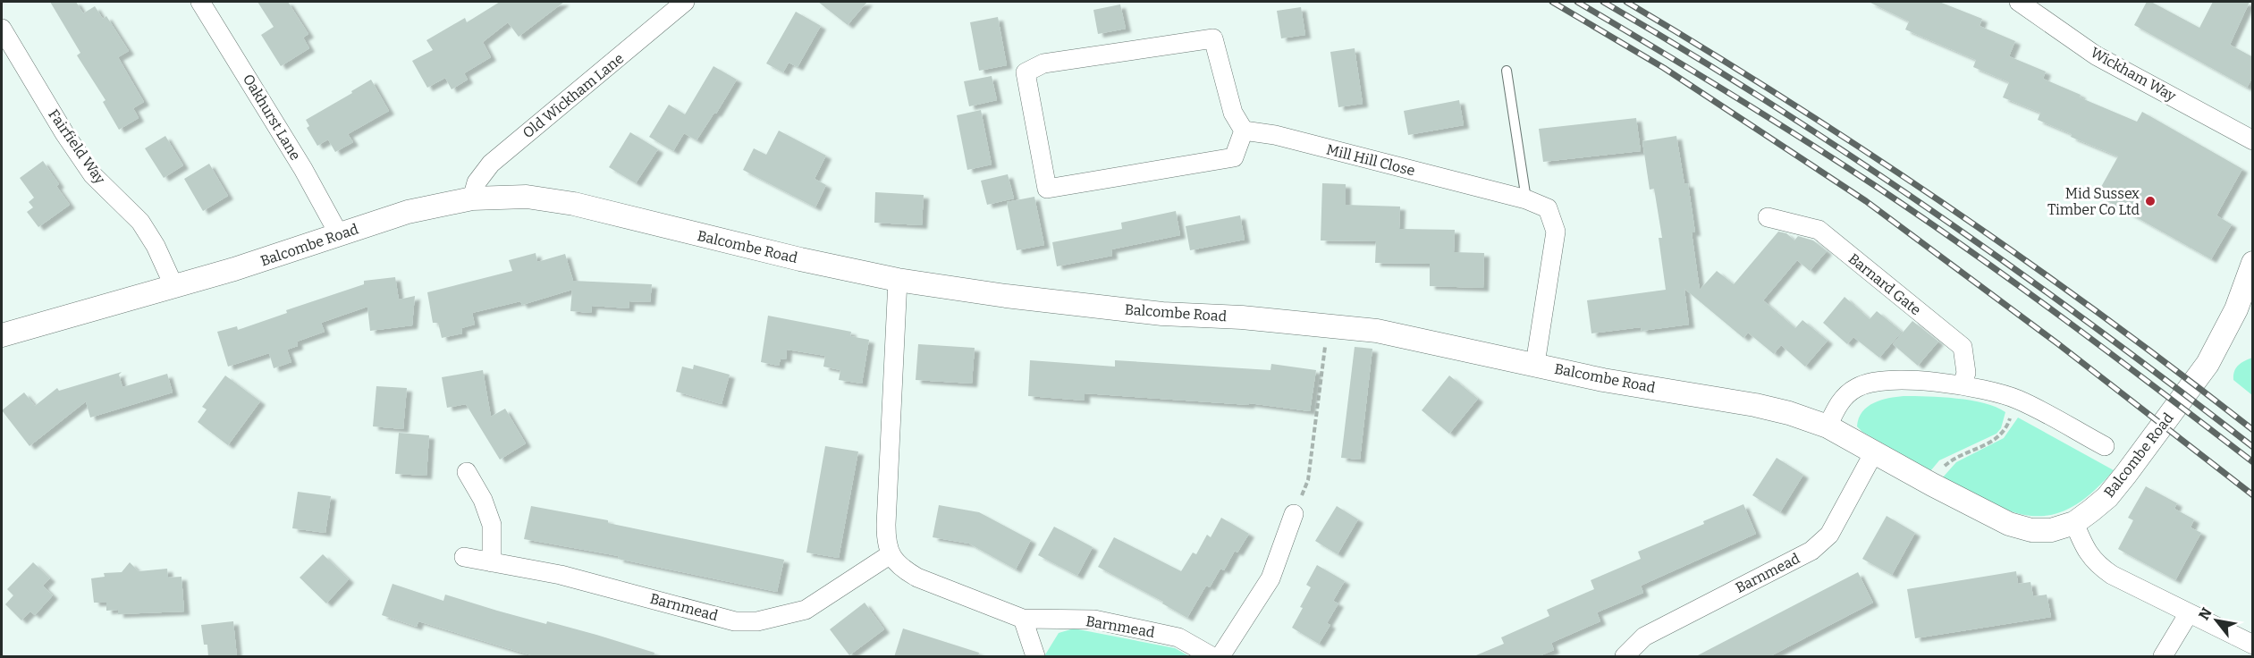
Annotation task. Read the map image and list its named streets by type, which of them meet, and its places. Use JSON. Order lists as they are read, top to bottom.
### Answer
{
  "streets": {
    "street": [
      "Wickham Way",
      "Old Wickham Lane",
      "Oakhurst Lane",
      "Fairfield Way",
      "Mill Hill Close",
      "Balcombe Road",
      "Barnard Gate",
      "Barnmead"
    ]
  },
  "crossings": [
    ["Old Wickham Lane", "Balcombe Road"],
    ["Oakhurst Lane", "Balcombe Road"],
    ["Fairfield Way", "Balcombe Road"],
    ["Mill Hill Close", "Balcombe Road"],
    ["Balcombe Road", "Barnmead"]
  ],
  "places": ["Mid Sussex Timber Co Ltd"],
  "north": "top left"
}
